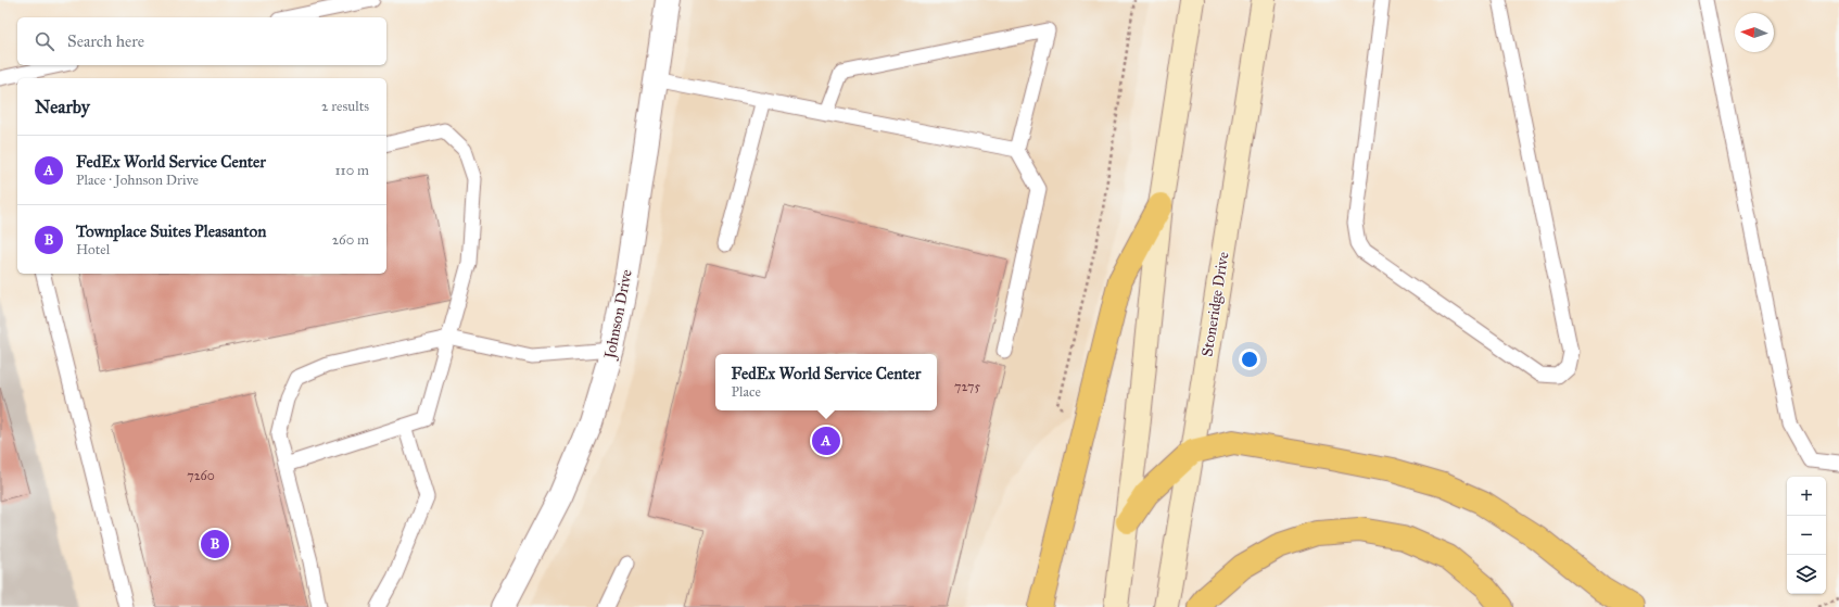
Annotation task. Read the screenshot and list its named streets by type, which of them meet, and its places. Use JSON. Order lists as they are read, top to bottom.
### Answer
{
  "streets": {
    "main road": ["Stoneridge Drive"],
    "street": ["Johnson Drive"]
  },
  "house_numbers": ["7275", "7260"],
  "north": "left",
  "page": {
    "search": "Search here",
    "heading": ["Nearby", "2 results"],
    "list": [
      {
        "mark": "A",
        "name": "FedEx World Service Center",
        "note": "Place · Johnson Drive",
        "value": "110 m"
      },
      {
        "mark": "B",
        "name": "Townplace Suites Pleasanton",
        "note": "Hotel",
        "value": "260 m"
      }
    ],
    "popup": ["FedEx World Service Center", "Place"],
    "pins": ["A", "B"],
    "map_buttons": ["+", "−"]
  }
}
